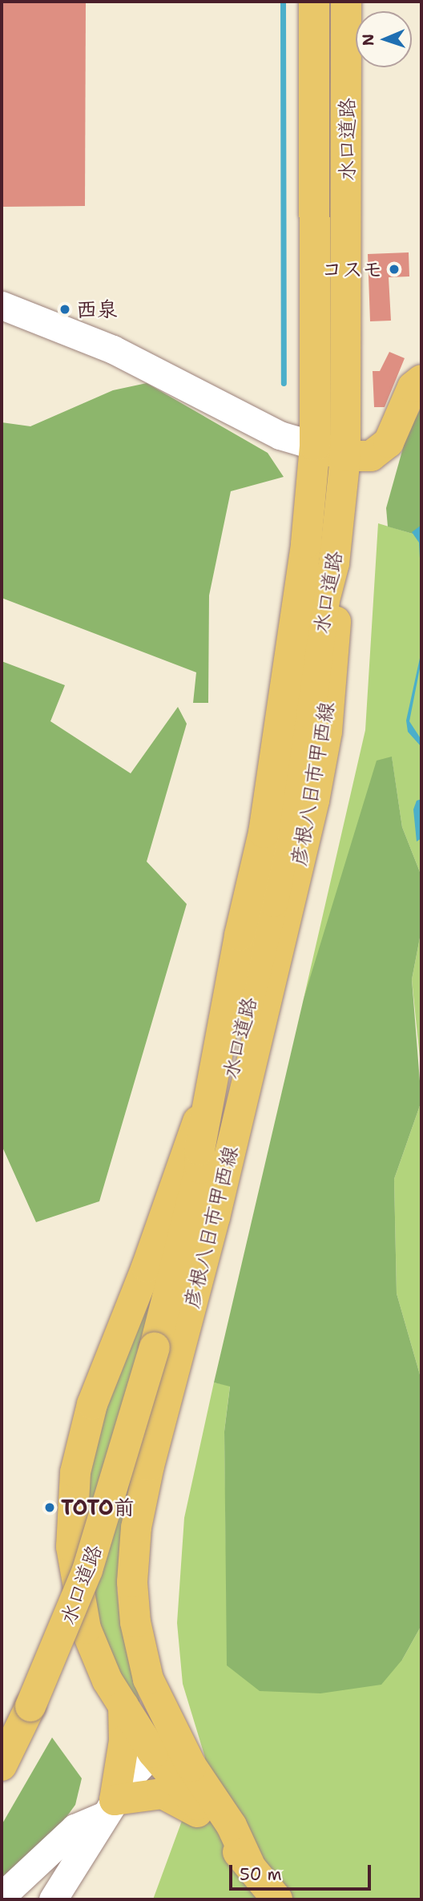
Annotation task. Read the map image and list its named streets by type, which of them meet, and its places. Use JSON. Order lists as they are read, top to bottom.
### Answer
{
  "streets": {
    "main road": ["水口道路", "彦根八日市甲西線"]
  },
  "crossings": [
    ["水口道路", "彦根八日市甲西線"]
  ],
  "places": ["コスモ", "西泉", "TOTO前"],
  "scale_bar": "50 m",
  "north": "left"
}
